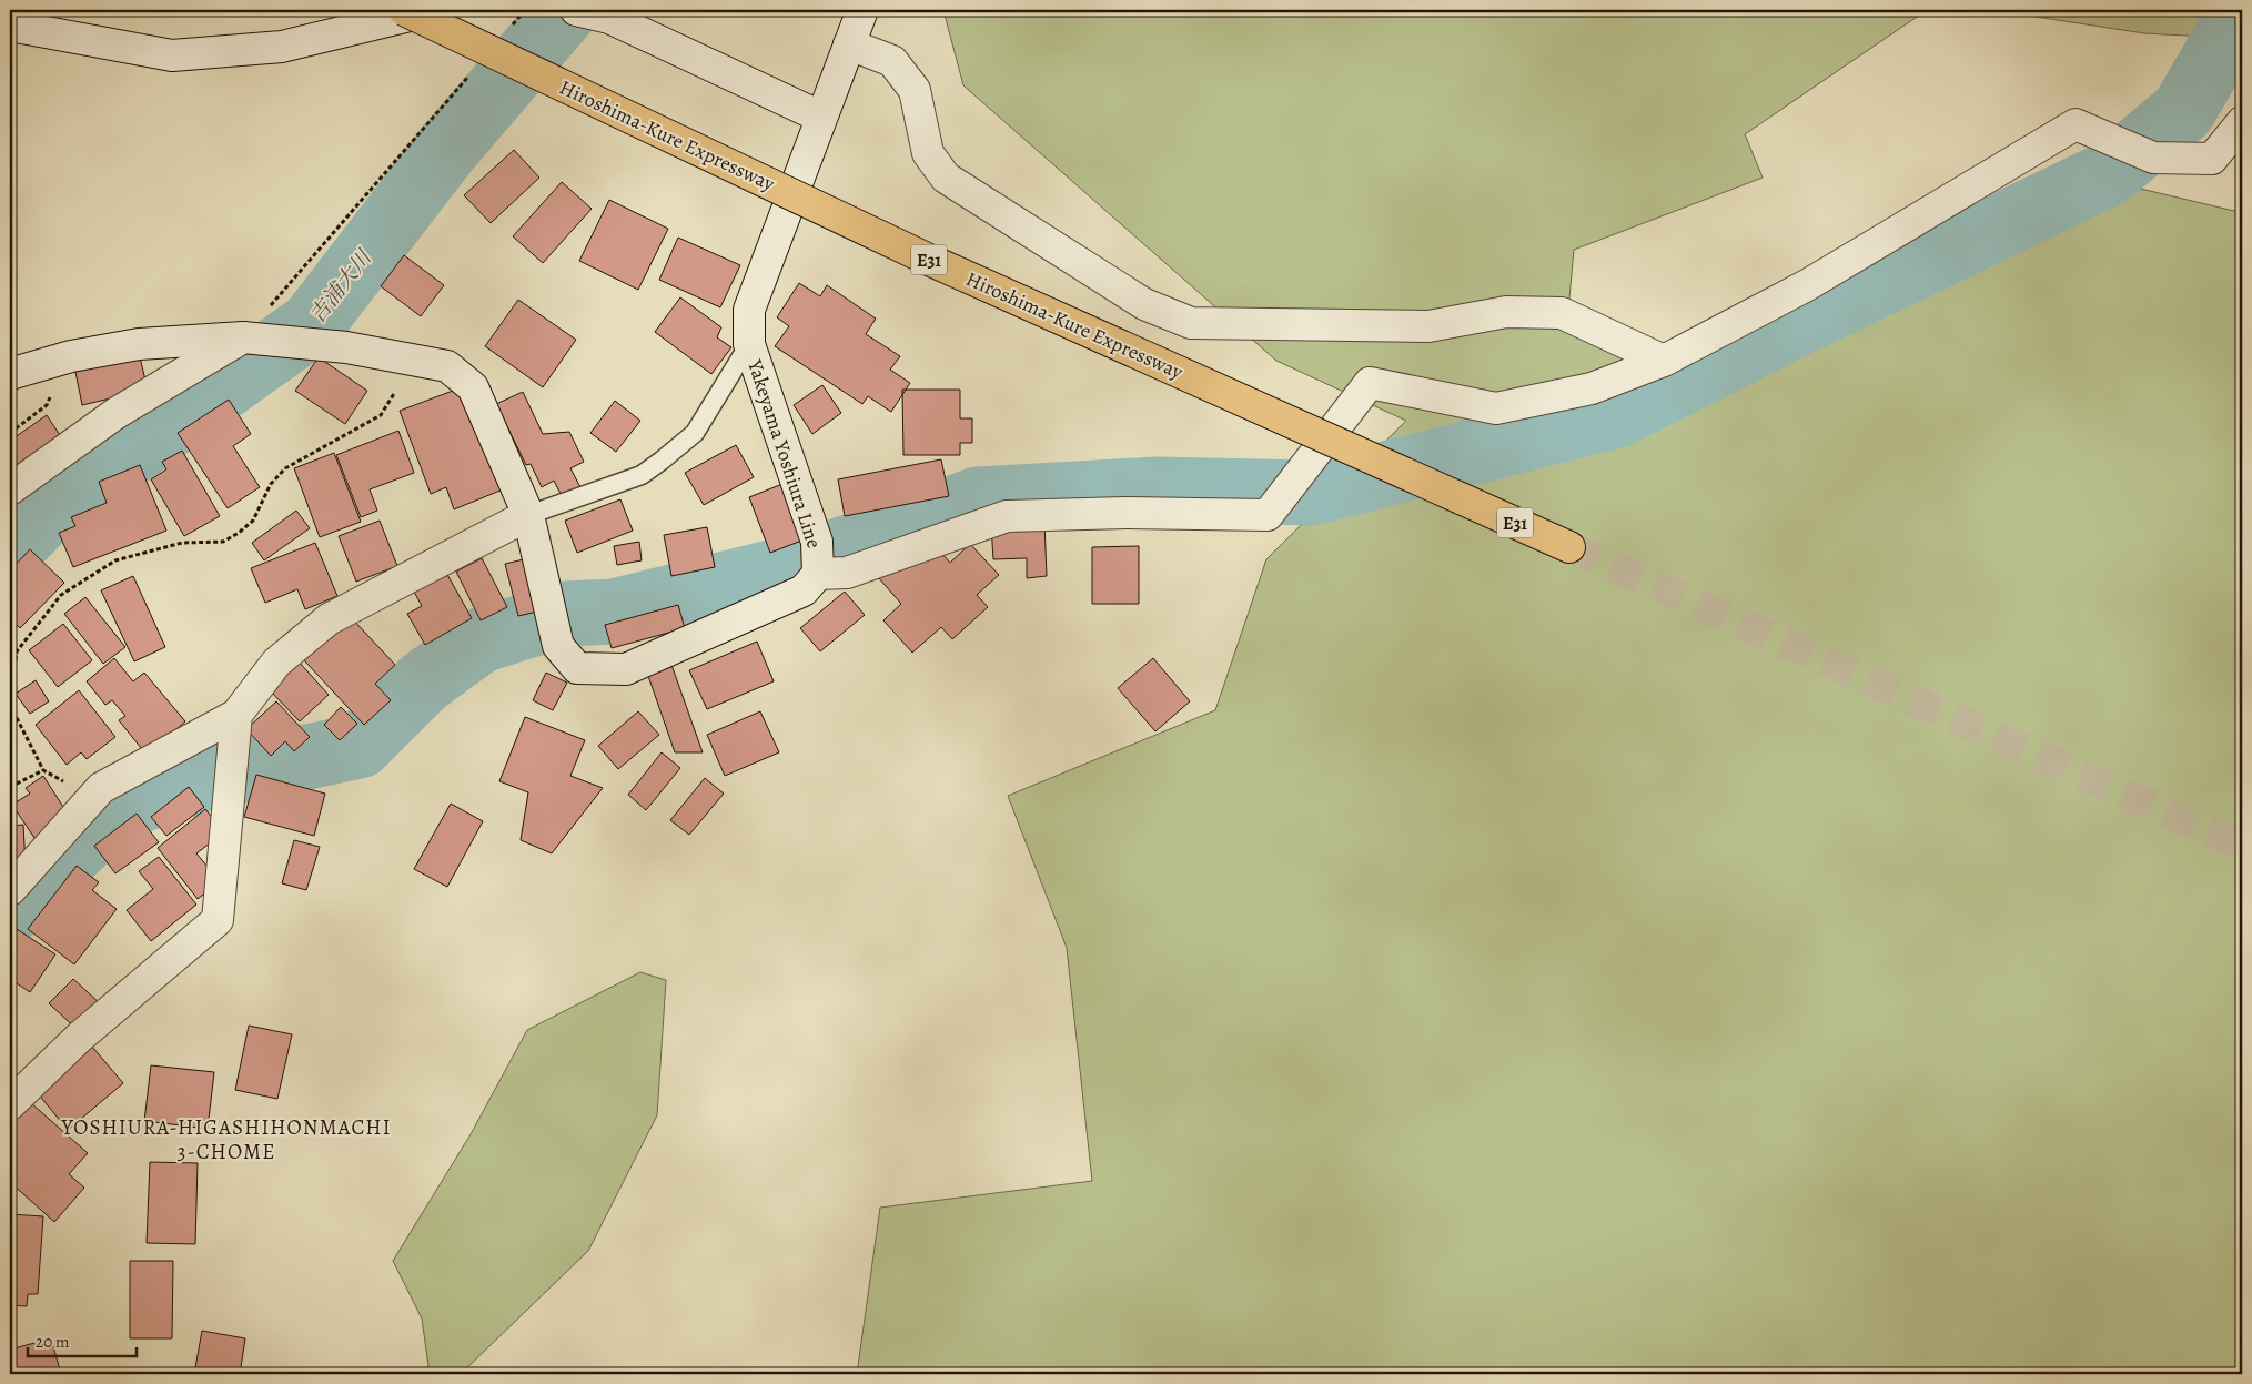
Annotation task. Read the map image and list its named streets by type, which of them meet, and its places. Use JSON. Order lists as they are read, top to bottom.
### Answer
{
  "streets": {
    "highway": ["Hiroshima-Kure Expressway", "E31"],
    "street": ["Yakeyama Yoshiura Line"]
  },
  "districts": ["YOSHIURA-HIGASHIHONMACHI 3-CHOME"],
  "water": ["吉浦大川"],
  "scale_bar": "20 m"
}
